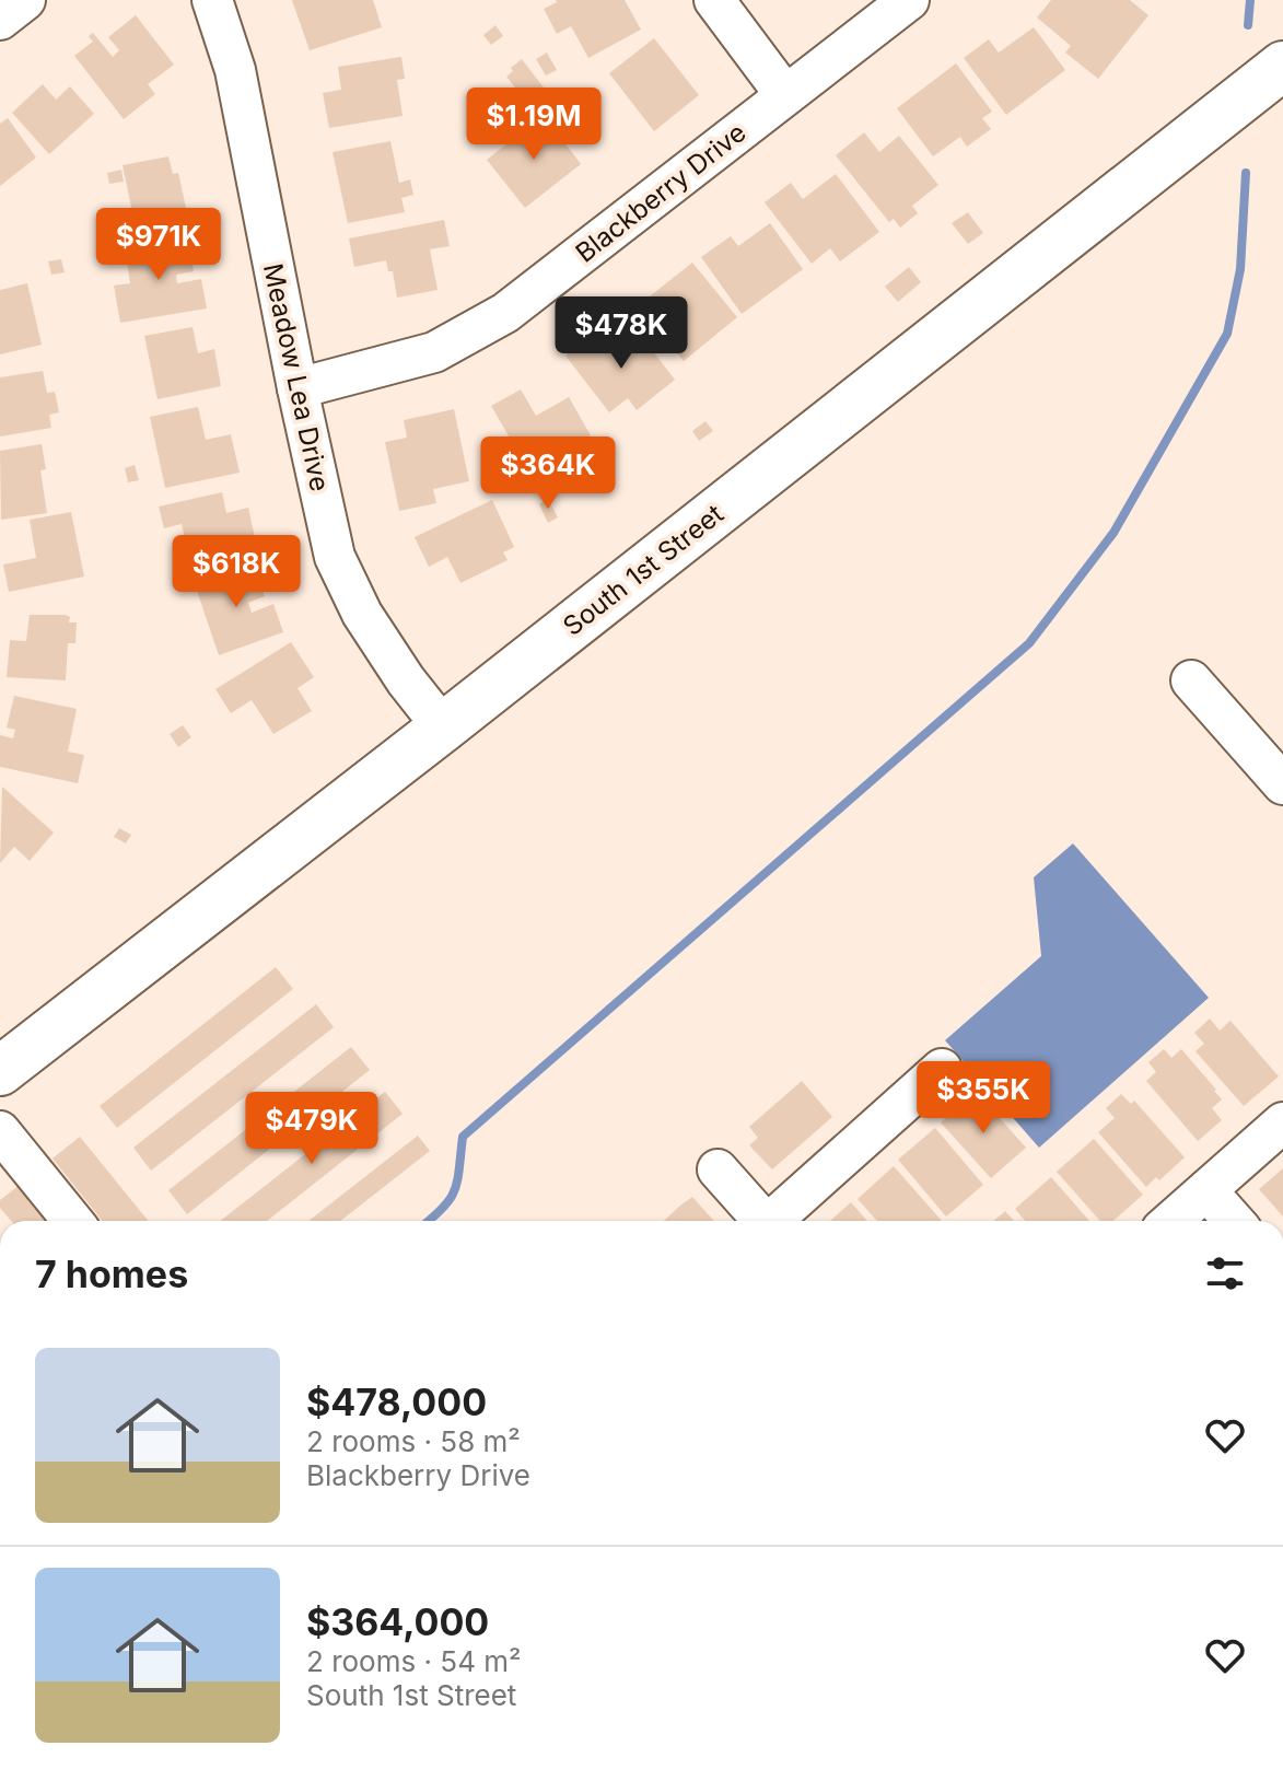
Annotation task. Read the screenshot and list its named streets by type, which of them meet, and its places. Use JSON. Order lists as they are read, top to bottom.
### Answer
{
  "streets": {
    "main road": ["South 1st Street"],
    "street": ["Blackberry Drive", "Meadow Lea Drive"]
  },
  "crossings": [
    ["Blackberry Drive", "Meadow Lea Drive"],
    ["Meadow Lea Drive", "South 1st Street"]
  ],
  "page": {
    "price": [
      "$1.19M",
      "$971K",
      "$478K",
      "$364K",
      "$618K",
      "$355K",
      "$479K"
    ],
    "heading": "7 homes",
    "list": [
      {
        "name": "$478,000",
        "note": "2 rooms · 58 m² · Blackberry Drive"
      },
      {
        "name": "$364,000",
        "note": "2 rooms · 54 m² · South 1st Street"
      }
    ]
  }
}
